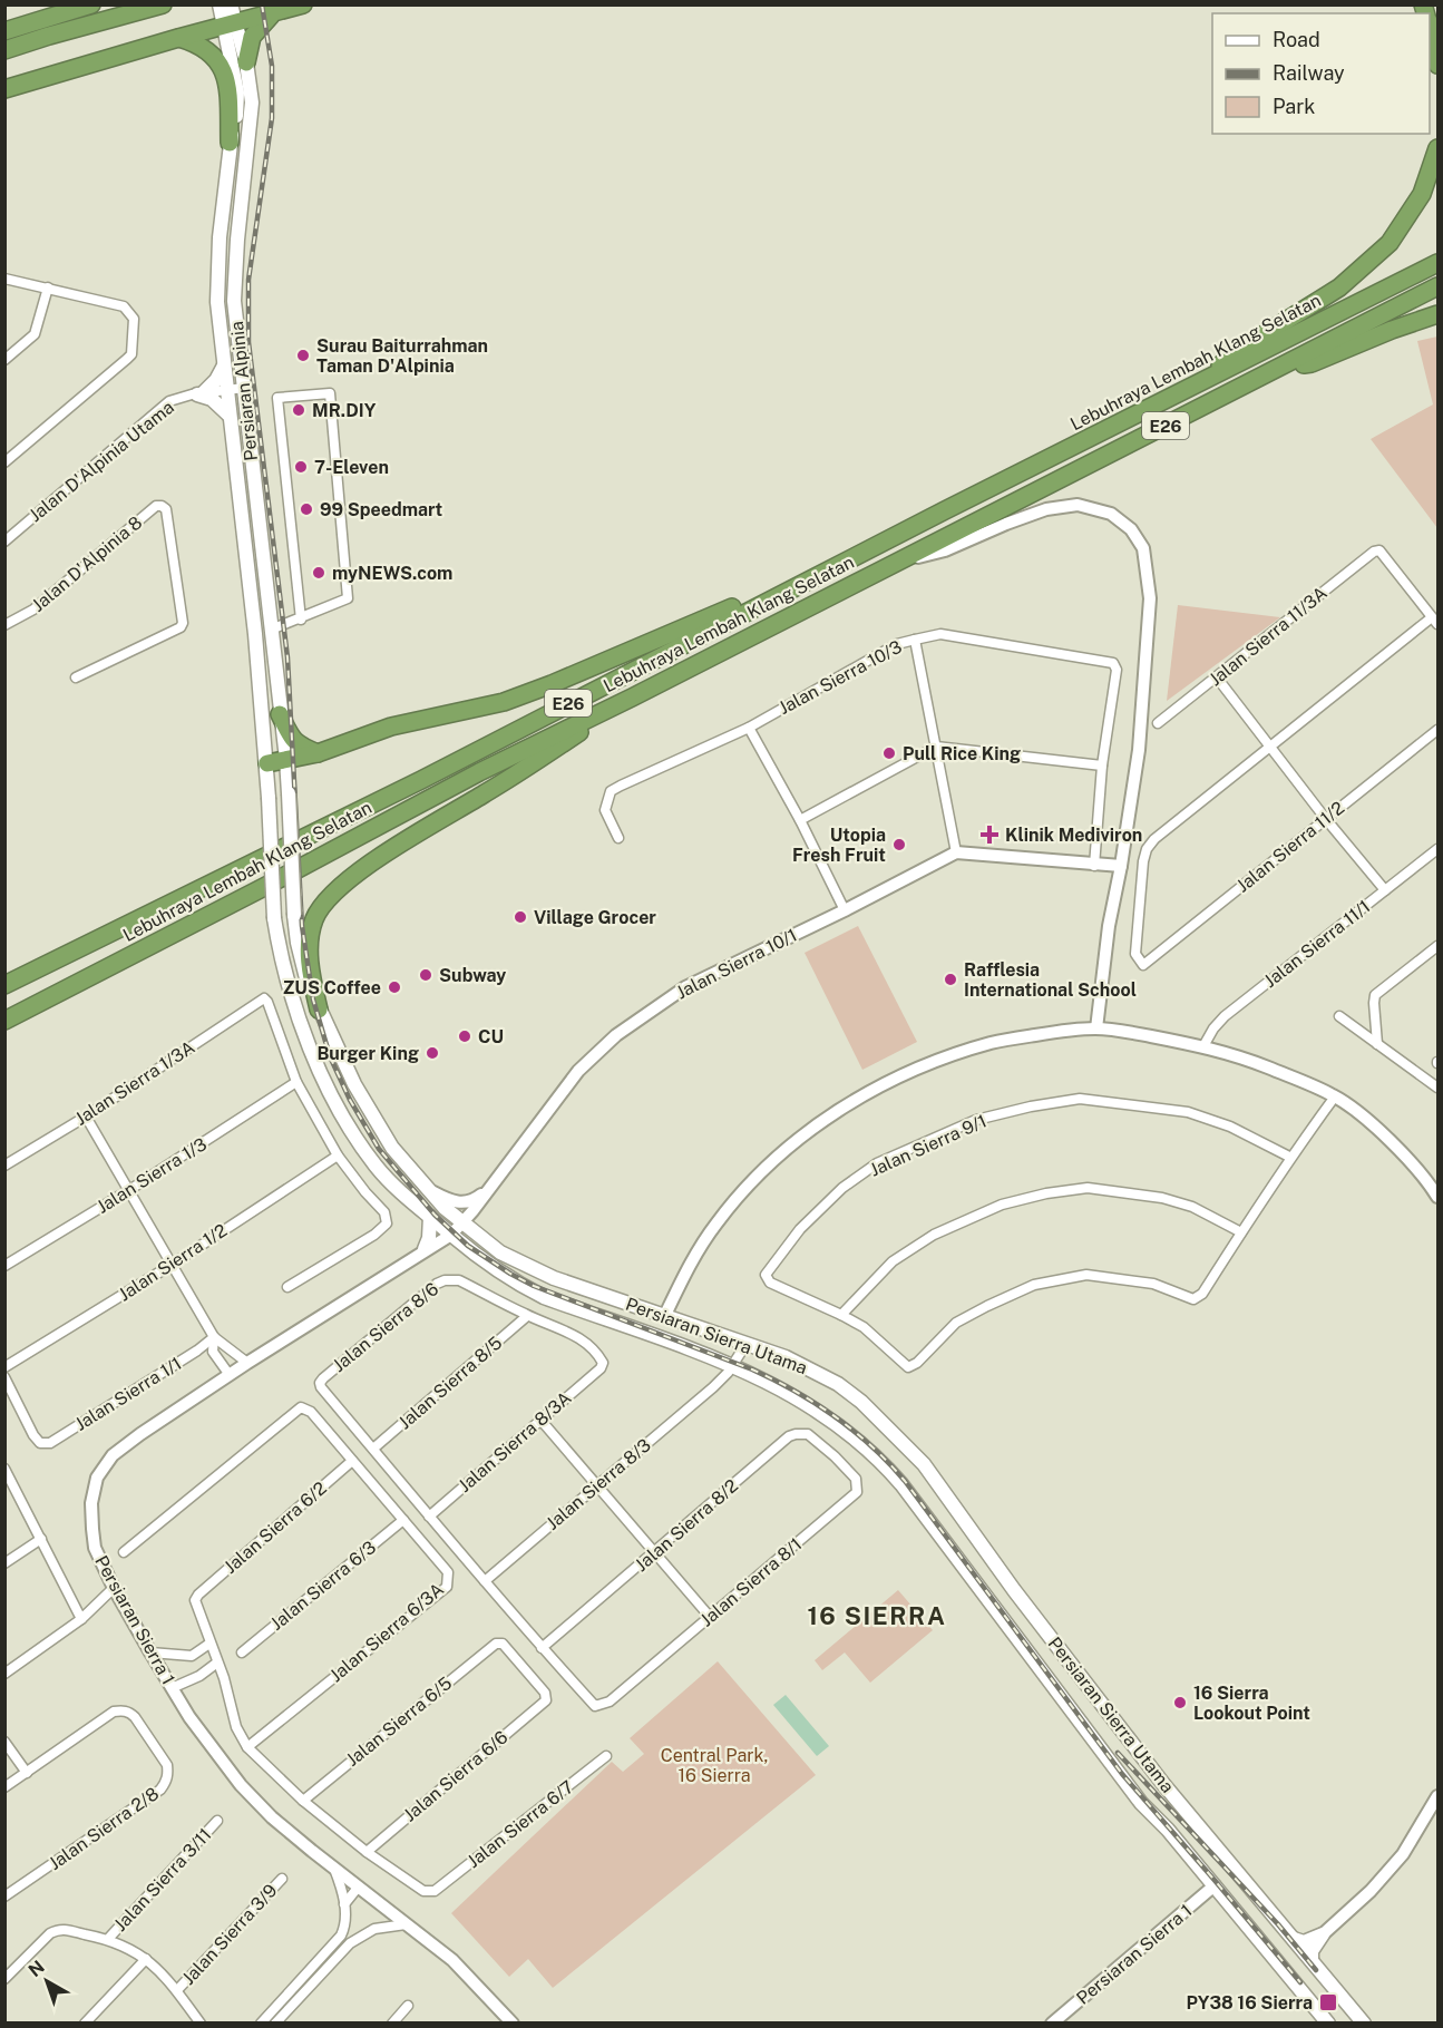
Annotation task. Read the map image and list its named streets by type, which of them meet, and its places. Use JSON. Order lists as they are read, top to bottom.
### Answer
{
  "streets": {
    "highway": ["Lebuhraya Lembah Klang Selatan", "E26"],
    "main road": ["Persiaran Alpinia", "Persiaran Sierra Utama"],
    "street": [
      "Jalan D'Alpinia Utama",
      "Jalan D'Alpinia 8",
      "Jalan Sierra 11/3A",
      "Jalan Sierra 10/3",
      "Jalan Sierra 11/2",
      "Jalan Sierra 11/1",
      "Jalan Sierra 10/1",
      "Jalan Sierra 1/3A",
      "Jalan Sierra 9/1",
      "Jalan Sierra 1/3",
      "Jalan Sierra 1/2",
      "Jalan Sierra 8/6",
      "Jalan Sierra 8/5",
      "Jalan Sierra 1/1",
      "Jalan Sierra 8/3A",
      "Jalan Sierra 8/3",
      "Jalan Sierra 8/2",
      "Jalan Sierra 6/2",
      "Jalan Sierra 8/1",
      "Jalan Sierra 6/3",
      "Persiaran Sierra 1",
      "Jalan Sierra 6/3A",
      "Jalan Sierra 6/5",
      "Jalan Sierra 6/6",
      "Jalan Sierra 6/7",
      "Jalan Sierra 2/8",
      "Jalan Sierra 3/11",
      "Jalan Sierra 3/9"
    ]
  },
  "crossings": [
    ["Persiaran Alpinia", "Jalan D'Alpinia Utama"],
    ["Persiaran Alpinia", "Persiaran Sierra Utama"],
    ["Jalan Sierra 10/1", "Persiaran Sierra Utama"],
    ["Jalan Sierra 10/1", "Persiaran Sierra 1"],
    ["Jalan Sierra 1/3A", "Jalan Sierra 1/3"],
    ["Jalan Sierra 8/6", "Jalan Sierra 8/5"],
    ["Jalan Sierra 8/6", "Jalan Sierra 8/3A"],
    ["Persiaran Sierra Utama", "Jalan Sierra 8/3"],
    ["Persiaran Sierra Utama", "Persiaran Sierra 1"],
    ["Jalan Sierra 8/5", "Jalan Sierra 8/3A"],
    ["Jalan Sierra 8/2", "Jalan Sierra 8/1"],
    ["Jalan Sierra 6/2", "Jalan Sierra 6/3A"],
    ["Jalan Sierra 6/3", "Jalan Sierra 6/3A"],
    ["Jalan Sierra 6/5", "Jalan Sierra 6/6"],
    ["Jalan Sierra 6/6", "Jalan Sierra 6/7"]
  ],
  "districts": ["16 SIERRA"],
  "parks": ["Central Park, 16 Sierra"],
  "places": {
    "other": [
      "Surau Baiturrahman Taman D'Alpinia",
      "MR.DIY",
      "7-Eleven",
      "99 Speedmart",
      "myNEWS.com",
      "Pull Rice King",
      "Utopia Fresh Fruit",
      "Village Grocer",
      "Subway",
      "Rafflesia International School",
      "ZUS Coffee",
      "CU",
      "Burger King",
      "16 Sierra Lookout Point"
    ],
    "health": ["Klinik Mediviron"],
    "transit": ["PY38 16 Sierra"]
  },
  "legend": ["Road", "Railway", "Park"],
  "north": "top left"
}
